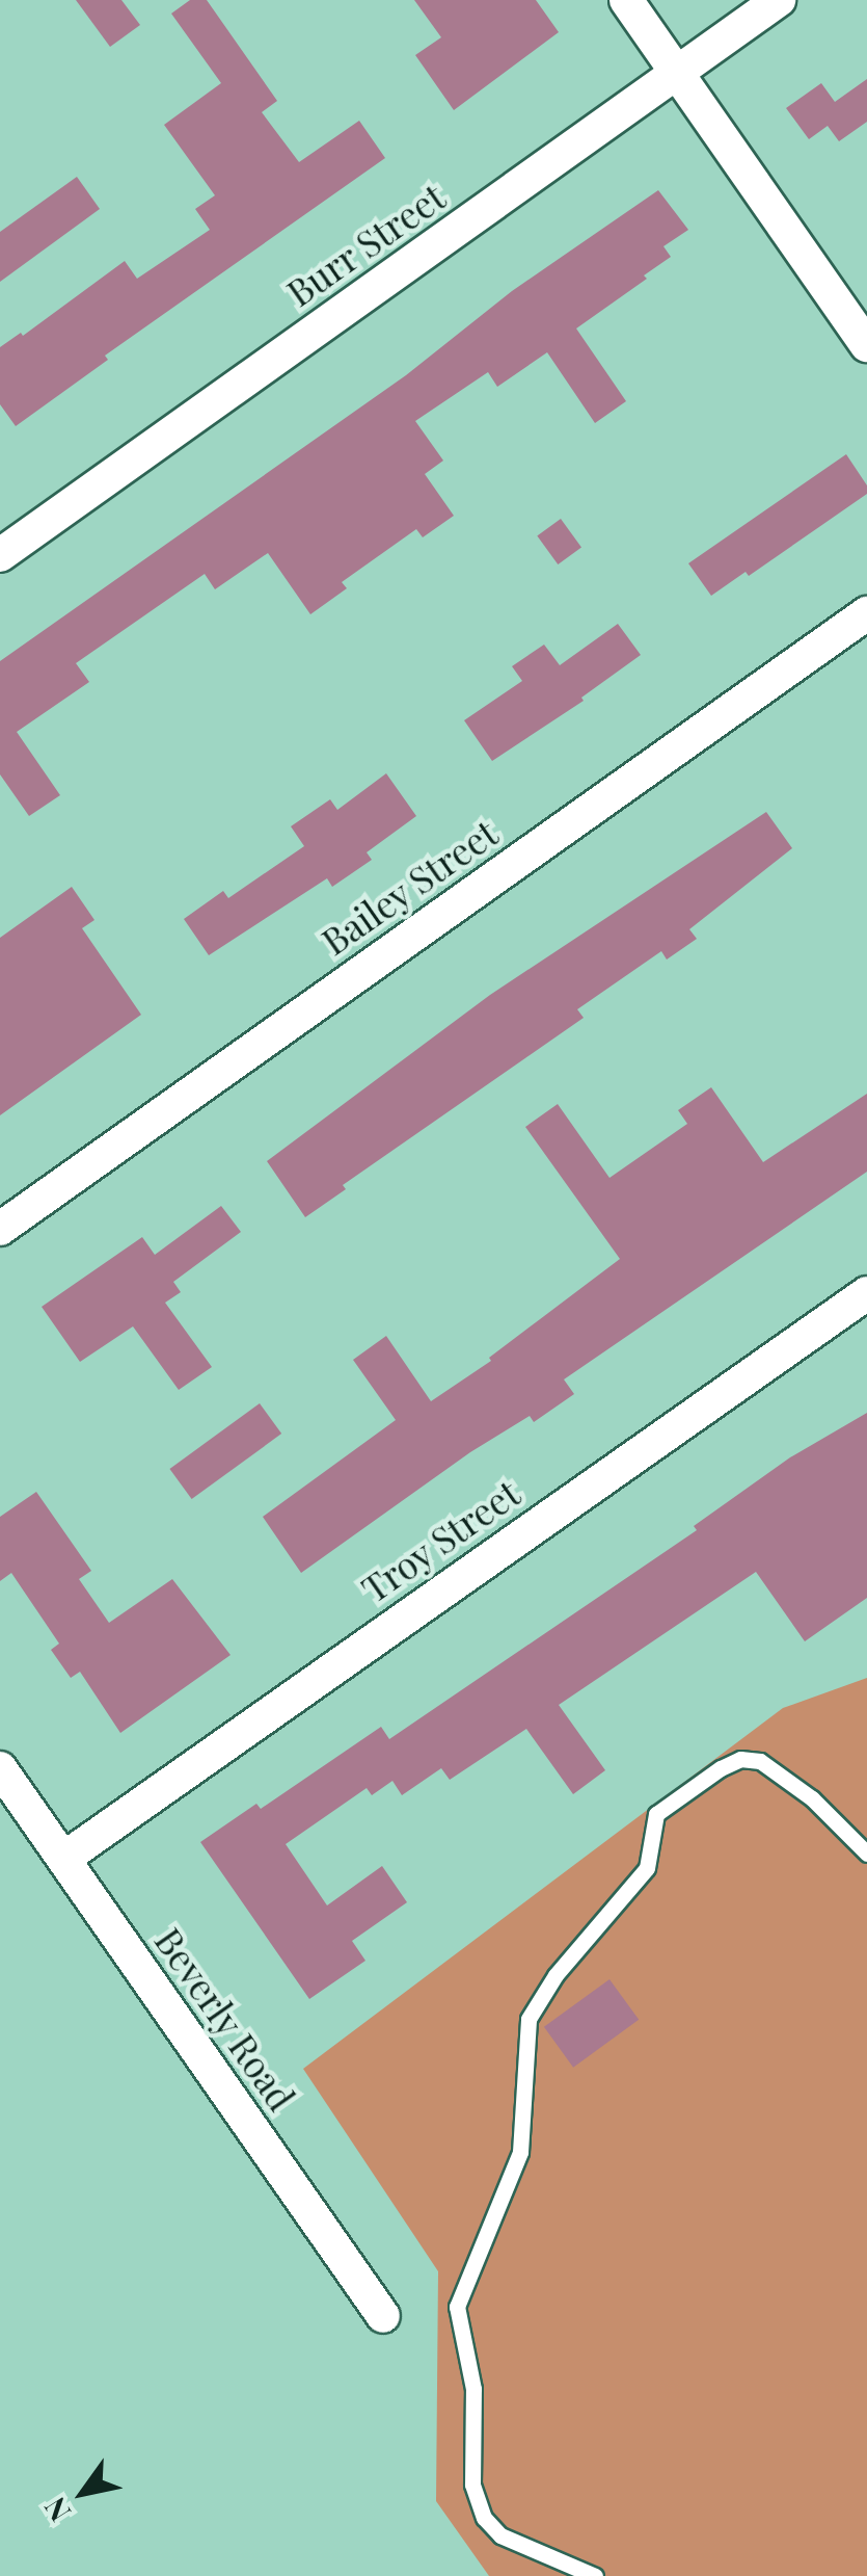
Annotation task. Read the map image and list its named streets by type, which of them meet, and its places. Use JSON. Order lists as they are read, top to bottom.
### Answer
{
  "streets": {
    "street": [
      "Burr Street",
      "Bailey Street",
      "Troy Street",
      "Beverly Road"
    ]
  },
  "crossings": [
    ["Troy Street", "Beverly Road"]
  ],
  "north": "bottom left"
}
